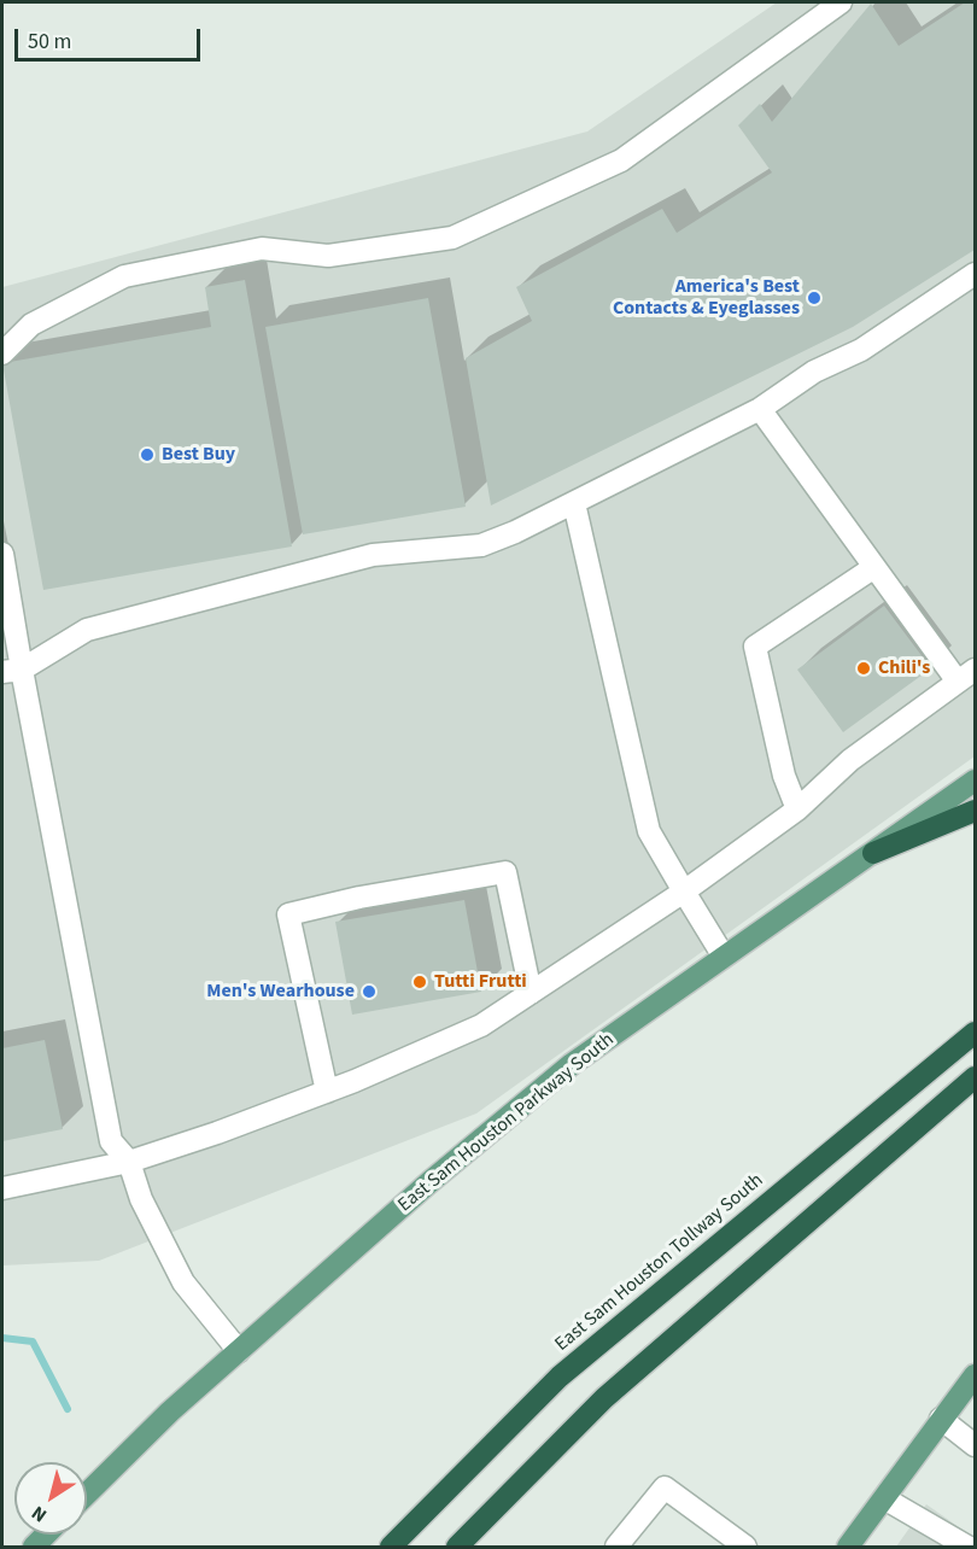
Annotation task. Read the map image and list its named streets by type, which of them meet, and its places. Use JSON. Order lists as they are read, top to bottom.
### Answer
{
  "streets": {
    "highway": ["East Sam Houston Tollway South"],
    "main road": ["East Sam Houston Parkway South"]
  },
  "places": [
    "America's Best Contacts & Eyeglasses",
    "Best Buy",
    "Chili's",
    "Tutti Frutti",
    "Men's Wearhouse"
  ],
  "scale_bar": "50 m",
  "north": "bottom left"
}
